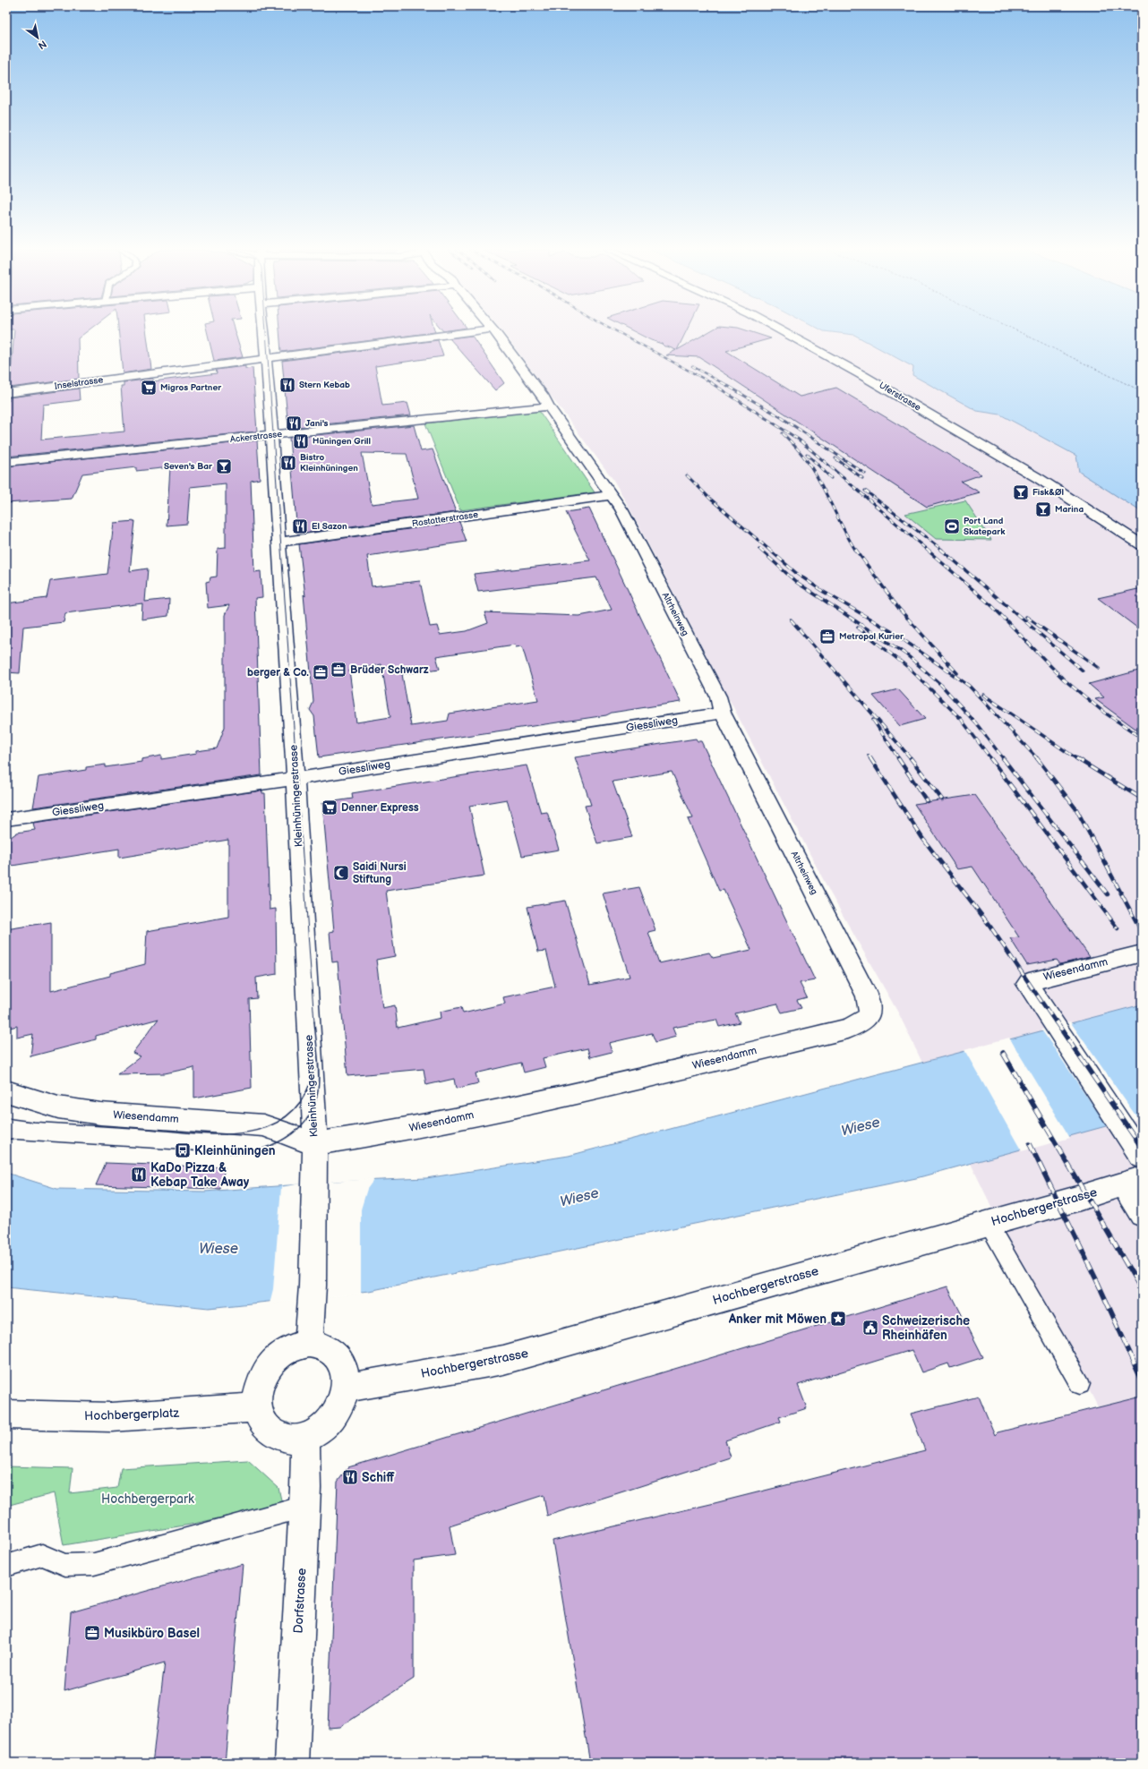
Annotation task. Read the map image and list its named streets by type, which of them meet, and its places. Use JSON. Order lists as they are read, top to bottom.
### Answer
{
  "streets": {
    "street": [
      "Inselstrasse",
      "Uferstrasse",
      "Ackerstrasse",
      "Rastatterstrasse",
      "Altrheinweg",
      "Giessliweg",
      "Kleinhüningerstrasse",
      "Wiesendamm",
      "Hochbergerstrasse",
      "Hochbergerplatz",
      "Dorfstrasse"
    ]
  },
  "crossings": [
    ["Inselstrasse", "Kleinhüningerstrasse"],
    ["Ackerstrasse", "Altrheinweg"],
    ["Ackerstrasse", "Kleinhüningerstrasse"],
    ["Rastatterstrasse", "Altrheinweg"],
    ["Rastatterstrasse", "Kleinhüningerstrasse"],
    ["Altrheinweg", "Giessliweg"],
    ["Altrheinweg", "Wiesendamm"],
    ["Giessliweg", "Kleinhüningerstrasse"],
    ["Kleinhüningerstrasse", "Wiesendamm"],
    ["Kleinhüningerstrasse", "Hochbergerstrasse"],
    ["Kleinhüningerstrasse", "Hochbergerplatz"],
    ["Kleinhüningerstrasse", "Dorfstrasse"],
    ["Hochbergerstrasse", "Hochbergerplatz"],
    ["Hochbergerstrasse", "Dorfstrasse"],
    ["Hochbergerplatz", "Dorfstrasse"]
  ],
  "water": ["Wiese"],
  "parks": ["Hochbergerpark"],
  "places": {
    "restaurant": [
      "Stern Kebab",
      "Jani's",
      "Hüningen Grill",
      "Bistro Kleinhüningen",
      "El Sazon",
      "KaDo Pizza & Kebap Take Away",
      "Schiff"
    ],
    "supermarket": ["Migros Partner", "Denner Express"],
    "bar": ["Seven's Bar", "Fisk&Øl", "Marina"],
    "sports": ["Port Land Skatepark"],
    "office": [
      "Metropol Kurier",
      "Brüder Schwarz",
      "berger & Co.",
      "Musikbüro Basel"
    ],
    "mosque": ["Saidi Nursi Stiftung"],
    "bus stop": ["Kleinhüningen"],
    "place": ["Anker mit Möwen"],
    "public building": ["Schweizerische Rheinhäfen"]
  },
  "north": "bottom right"
}
